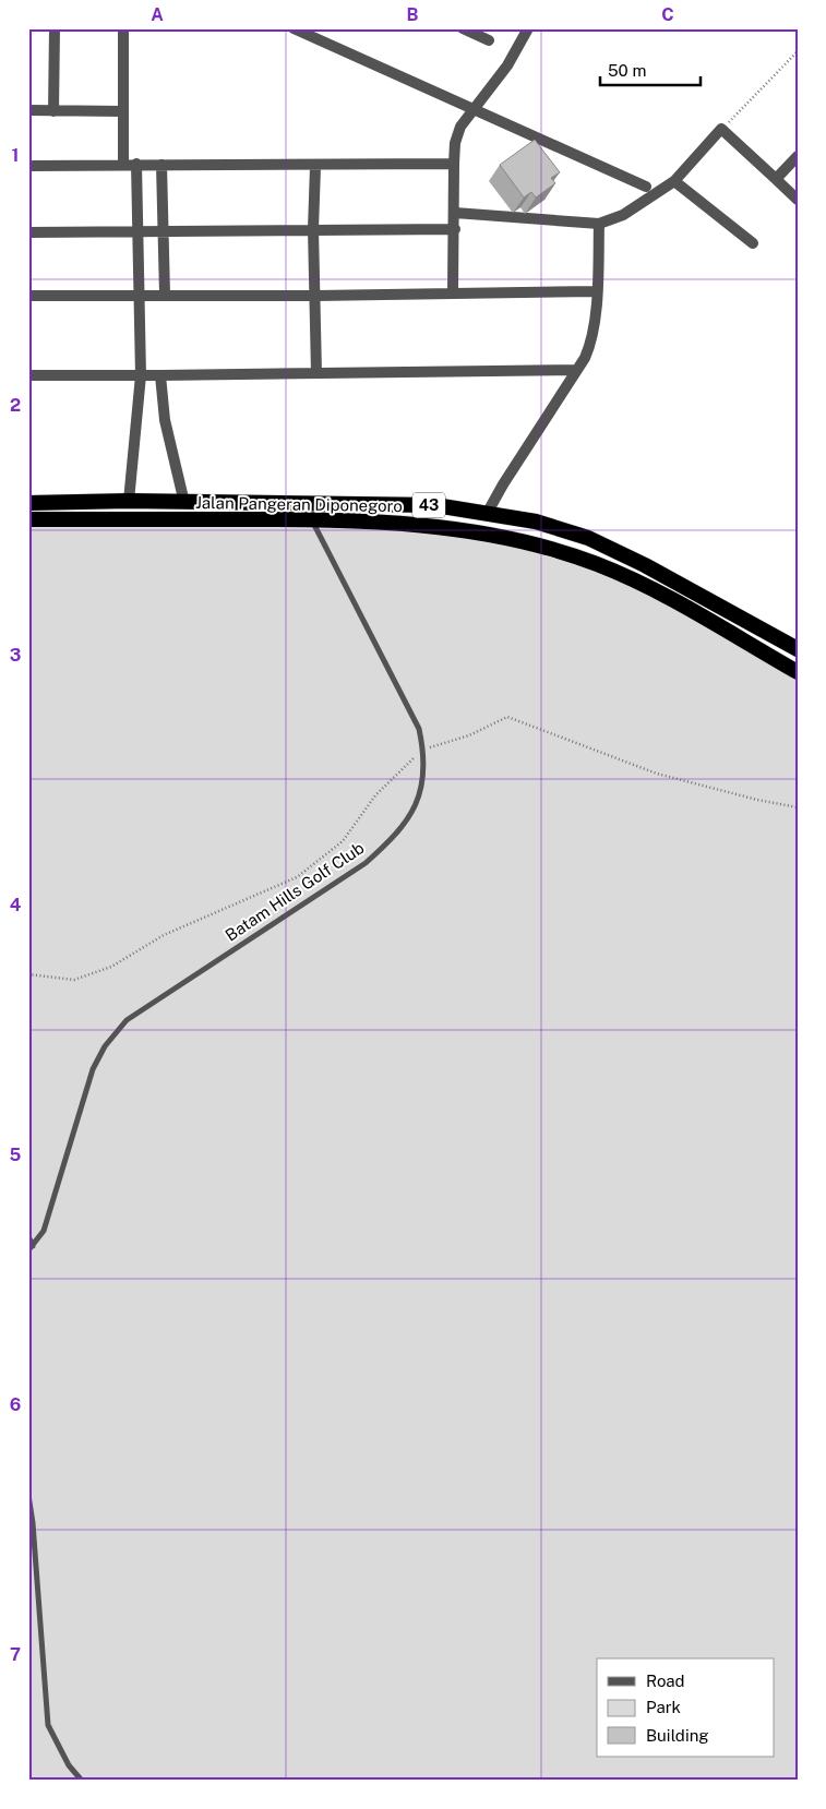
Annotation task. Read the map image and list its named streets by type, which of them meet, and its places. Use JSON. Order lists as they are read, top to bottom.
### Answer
{
  "streets": {
    "highway": ["Jalan Pangeran Diponegoro", "43"],
    "lane": ["Batam Hills Golf Club"]
  },
  "crossings": [
    ["Jalan Pangeran Diponegoro", "Batam Hills Golf Club"]
  ],
  "legend": ["Road", "Park", "Building"],
  "scale_bar": "50 m",
  "grid": {
    "columns": ["A", "B", "C"],
    "rows": [
      "1",
      "2",
      "3",
      "4",
      "5",
      "6",
      "7"
    ]
  }
}
